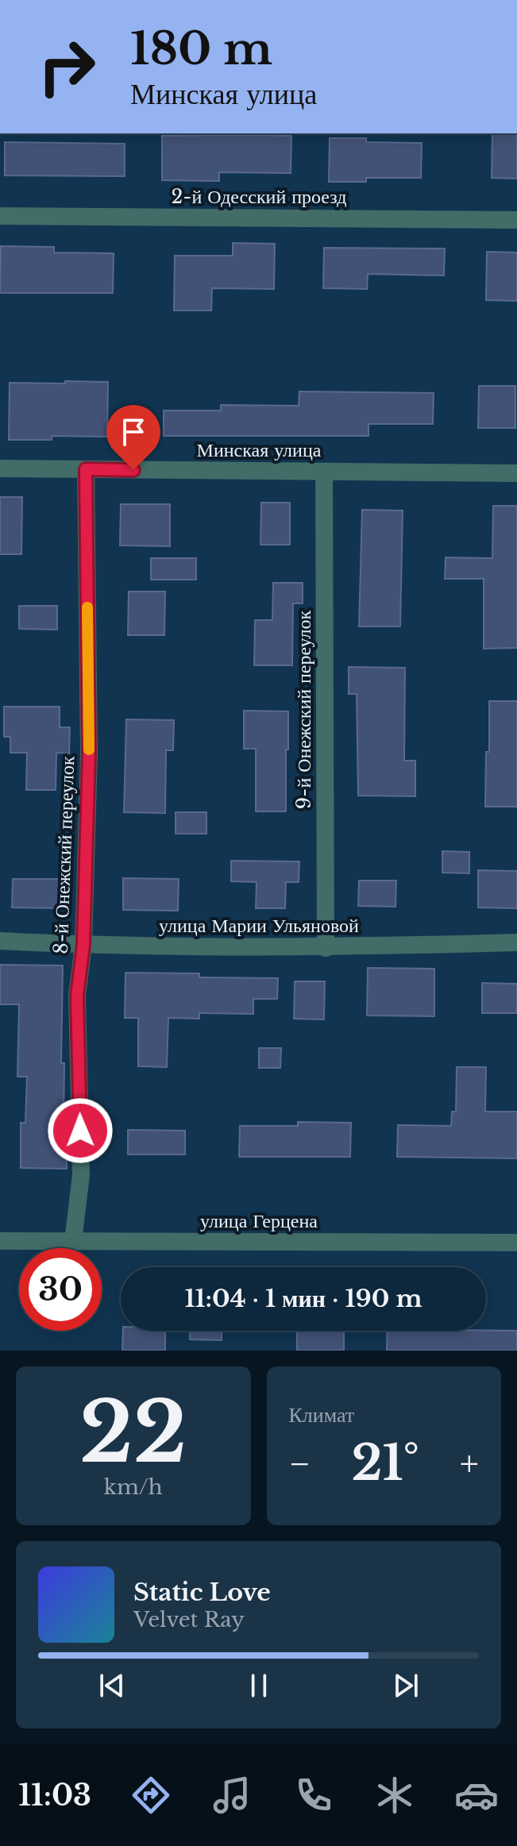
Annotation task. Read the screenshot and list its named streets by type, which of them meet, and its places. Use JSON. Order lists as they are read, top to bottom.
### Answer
{
  "streets": {
    "street": [
      "2-й Одесский проезд",
      "Минская улица",
      "9-й Онежский переулок",
      "8-й Онежский переулок",
      "улица Марии Ульяновой",
      "улица Герцена"
    ]
  },
  "crossings": [
    ["Минская улица", "9-й Онежский переулок"],
    ["Минская улица", "8-й Онежский переулок"],
    ["9-й Онежский переулок", "улица Марии Ульяновой"],
    ["8-й Онежский переулок", "улица Марии Ульяновой"],
    ["8-й Онежский переулок", "улица Герцена"]
  ],
  "page": {
    "turn": ["180 m", "Минская улица"],
    "limit": "30",
    "trip": "11:04 · 1 мин · 190 m",
    "tile": [
      ["22", "km/h"],
      "Климат"
    ],
    "heat": ["−", "21°", "+"],
    "song": ["Static Love", "Velvet Ray"],
    "tabs": "11:03"
  }
}
